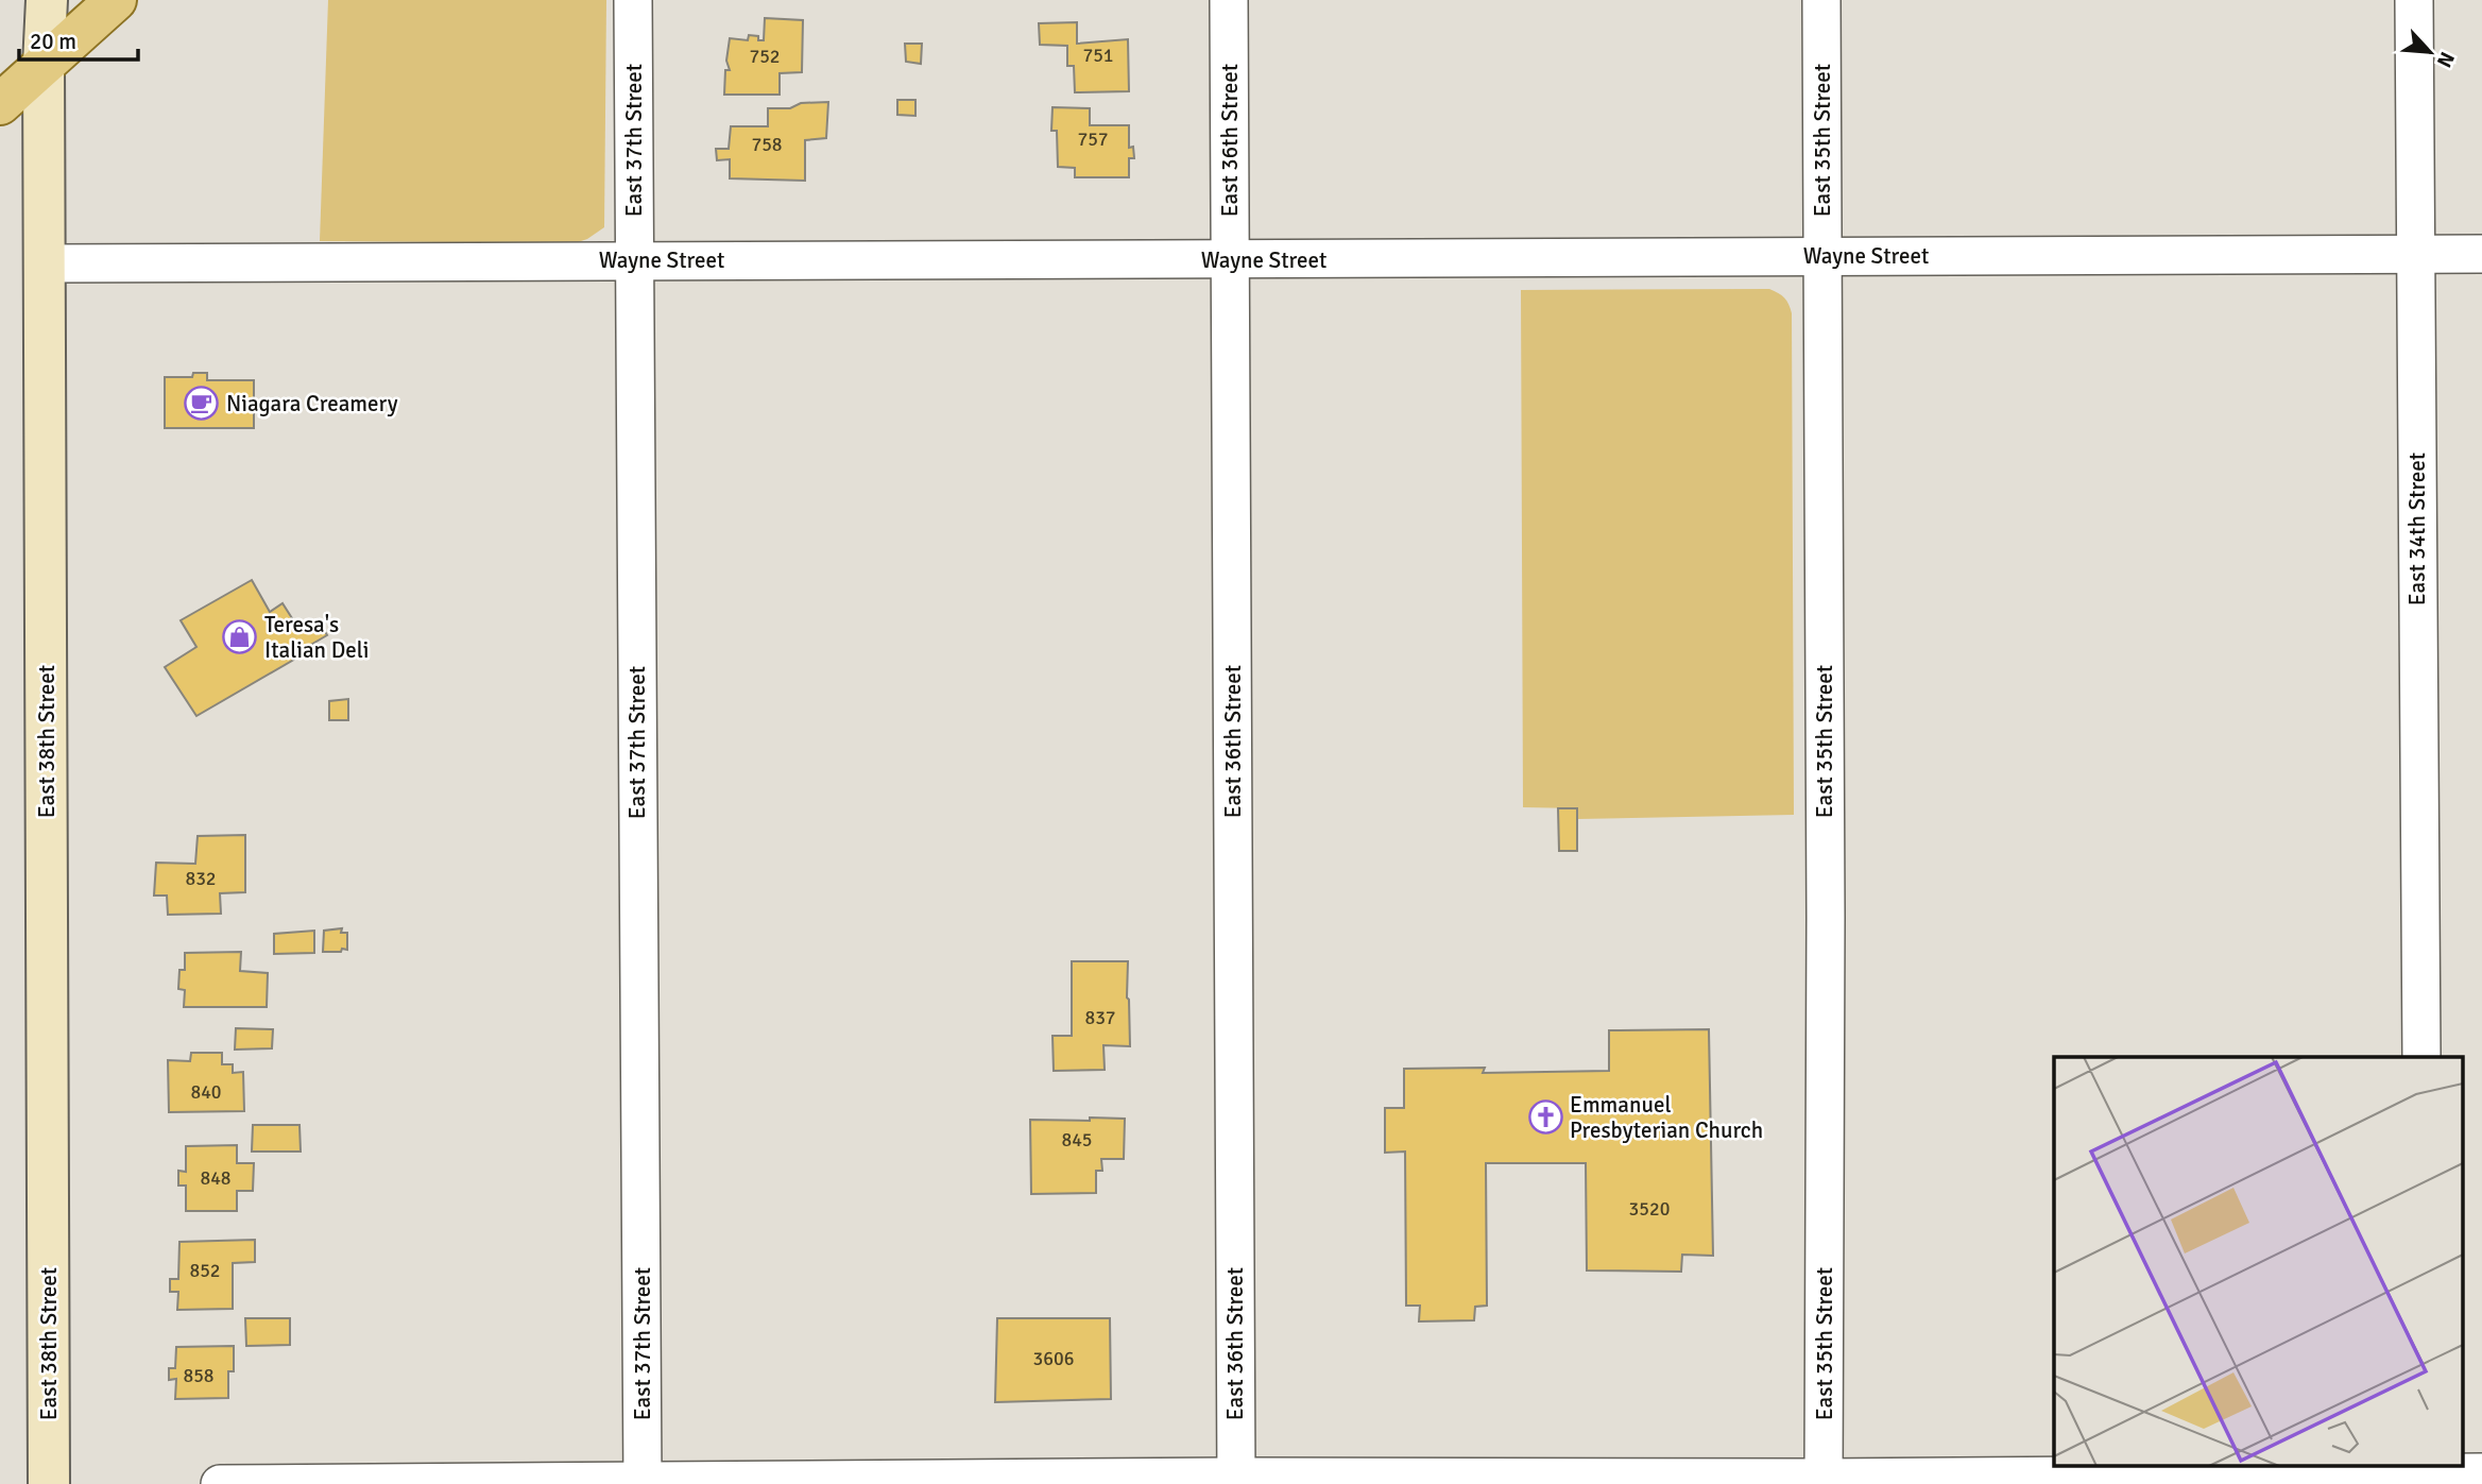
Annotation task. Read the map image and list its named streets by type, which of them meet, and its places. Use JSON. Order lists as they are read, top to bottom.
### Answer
{
  "streets": {
    "main road": ["East 38th Street"],
    "street": [
      "East 37th Street",
      "East 36th Street",
      "East 35th Street",
      "Wayne Street",
      "East 34th Street"
    ]
  },
  "crossings": [
    ["East 37th Street", "Wayne Street"],
    ["East 36th Street", "Wayne Street"],
    ["East 35th Street", "Wayne Street"],
    ["Wayne Street", "East 34th Street"],
    ["Wayne Street", "East 38th Street"]
  ],
  "places": {
    "cafe": ["Niagara Creamery"],
    "shop": ["Teresa's Italian Deli"],
    "church": ["Emmanuel Presbyterian Church"]
  },
  "house_numbers": [
    "751",
    "752",
    "757",
    "758",
    "832",
    "837",
    "840",
    "845",
    "848",
    "3520",
    "852",
    "3606",
    "858"
  ],
  "scale_bar": "20 m",
  "north": "bottom right"
}
